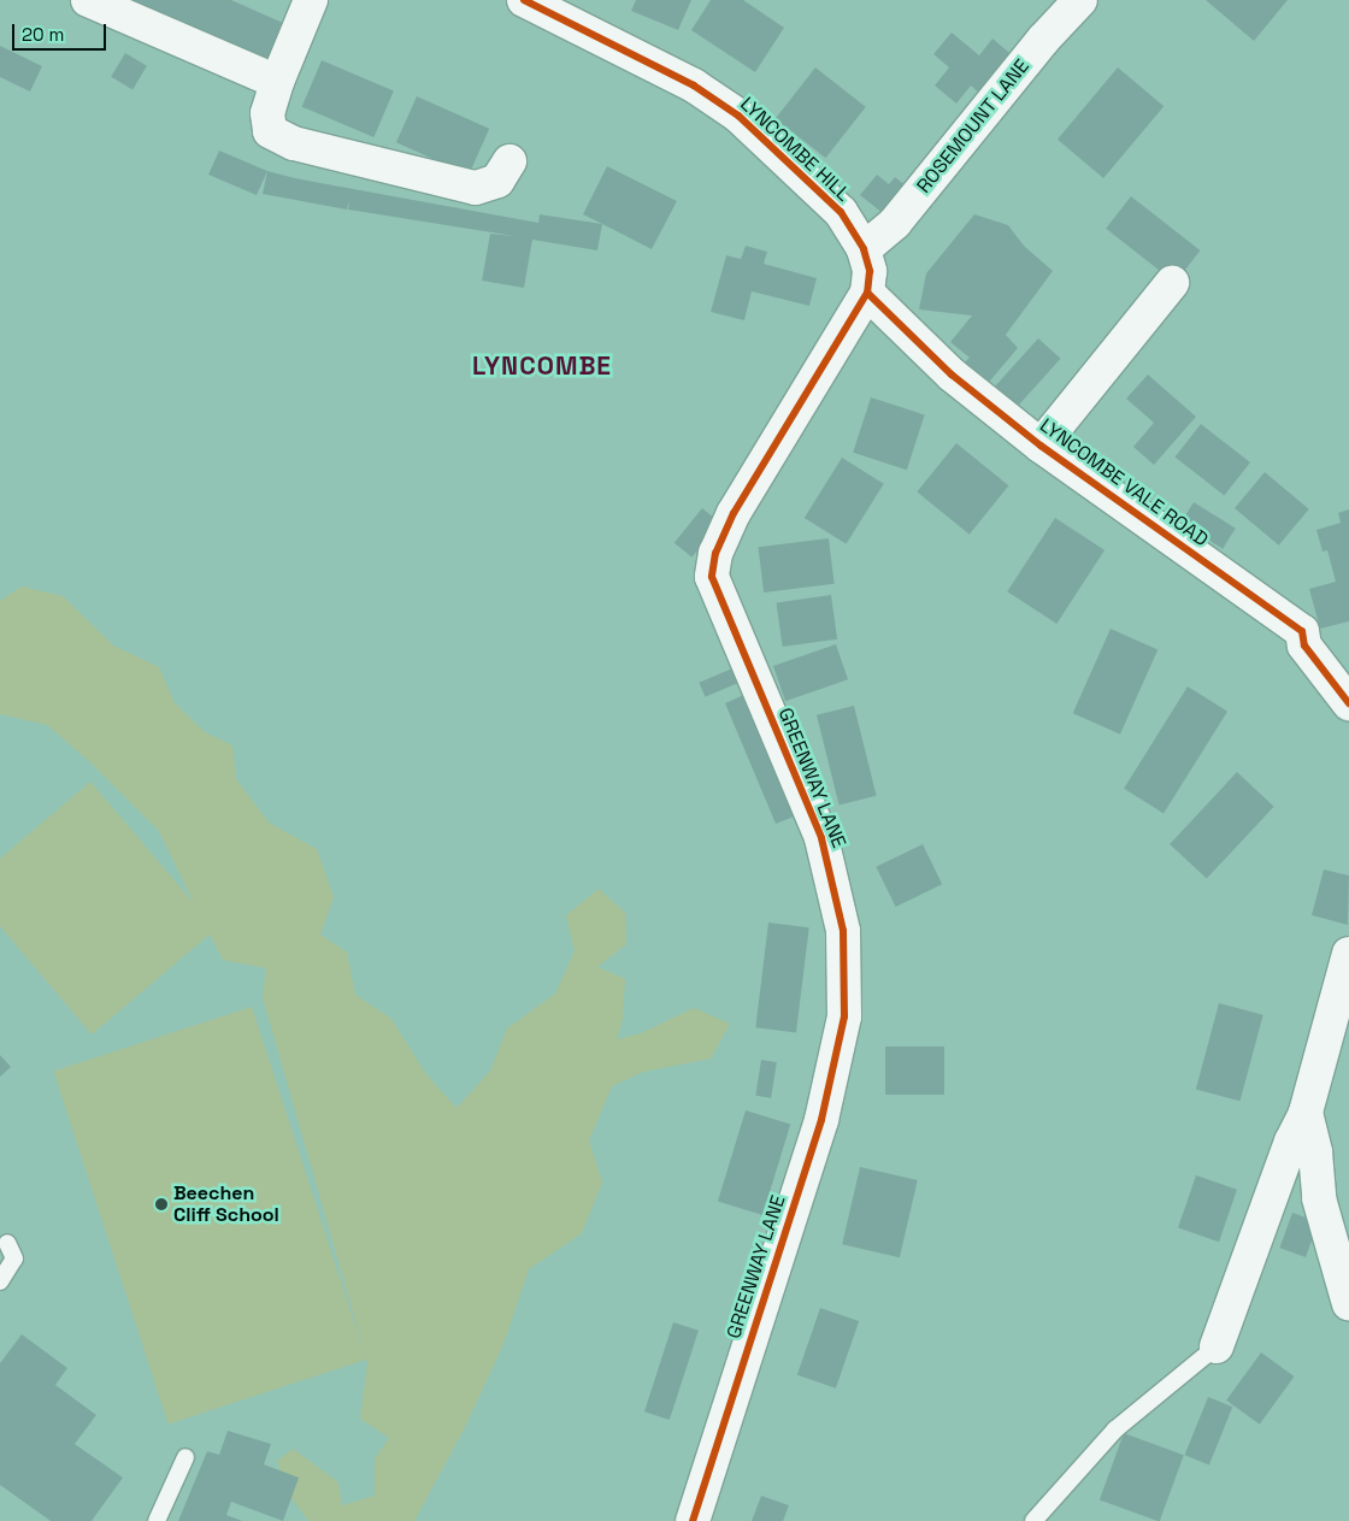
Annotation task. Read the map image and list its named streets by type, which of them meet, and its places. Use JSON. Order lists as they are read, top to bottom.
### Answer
{
  "streets": {
    "street": [
      "ROSEMOUNT LANE",
      "LYNCOMBE HILL",
      "LYNCOMBE VALE ROAD",
      "GREENWAY LANE"
    ]
  },
  "crossings": [
    ["ROSEMOUNT LANE", "LYNCOMBE HILL"],
    ["LYNCOMBE HILL", "LYNCOMBE VALE ROAD"],
    ["LYNCOMBE HILL", "GREENWAY LANE"],
    ["LYNCOMBE VALE ROAD", "GREENWAY LANE"]
  ],
  "districts": ["LYNCOMBE"],
  "places": ["Beechen Cliff School"],
  "scale_bar": "20 m"
}
